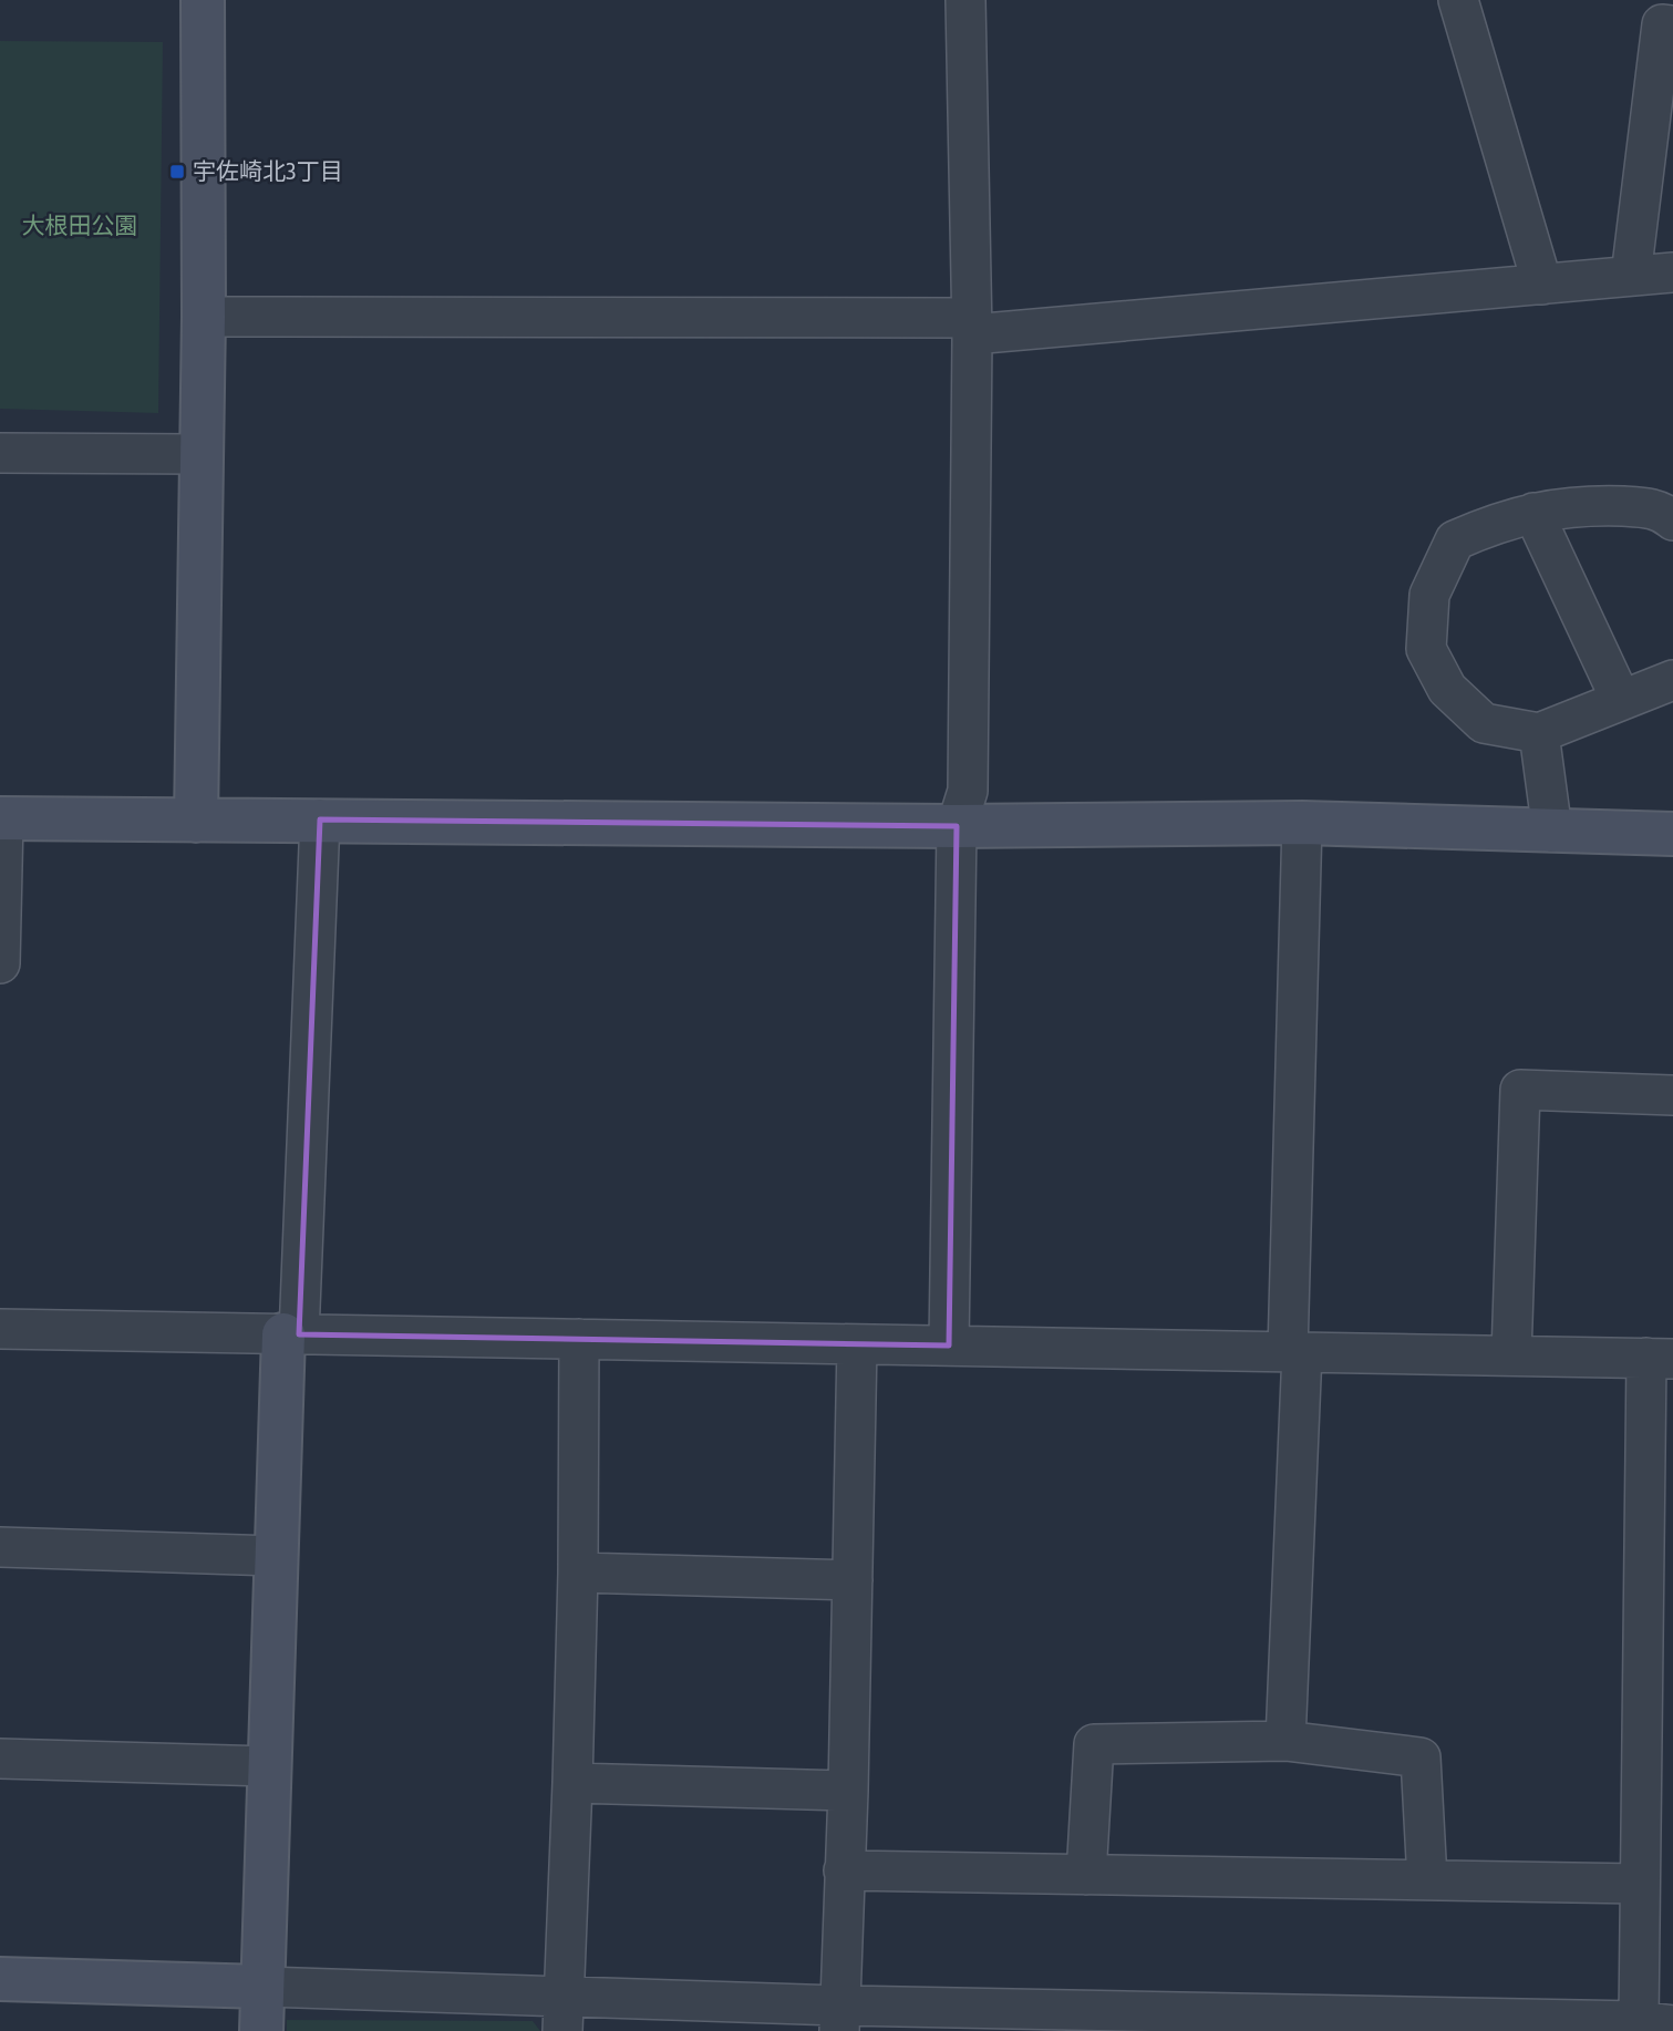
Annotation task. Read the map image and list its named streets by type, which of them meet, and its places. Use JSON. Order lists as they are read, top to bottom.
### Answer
{
  "parks": ["大根田公園"],
  "places": {
    "transit": ["宇佐崎北3丁目"]
  }
}
